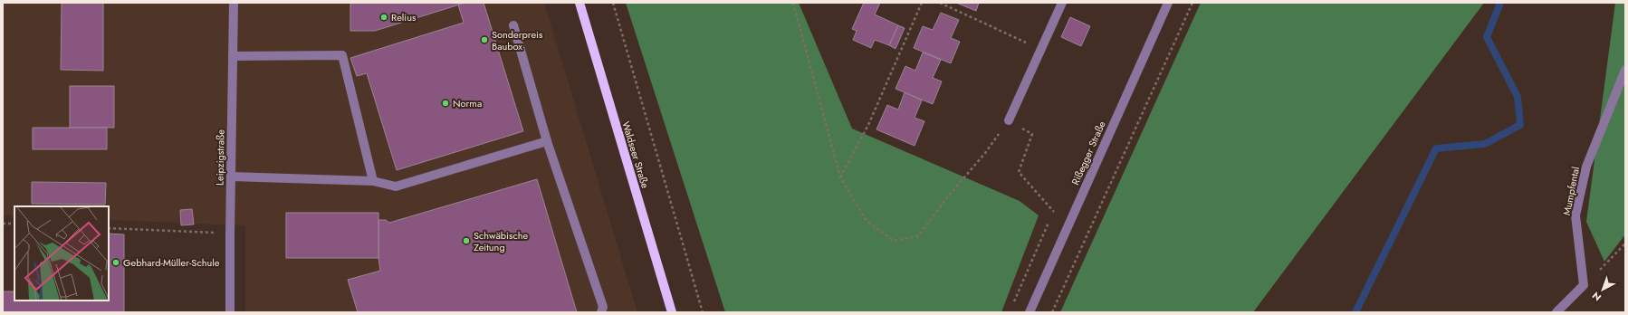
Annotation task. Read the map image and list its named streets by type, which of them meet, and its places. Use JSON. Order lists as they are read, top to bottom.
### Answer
{
  "streets": {
    "main road": ["Waldseer Straße"],
    "street": ["Rißegger Straße", "Leipzigstraße", "Mumpfental"]
  },
  "places": [
    "Relius",
    "Sonderpreis Baubox",
    "Norma",
    "Schwäbische Zeitung",
    "Gebhard-Müller-Schule"
  ],
  "north": "bottom left"
}
